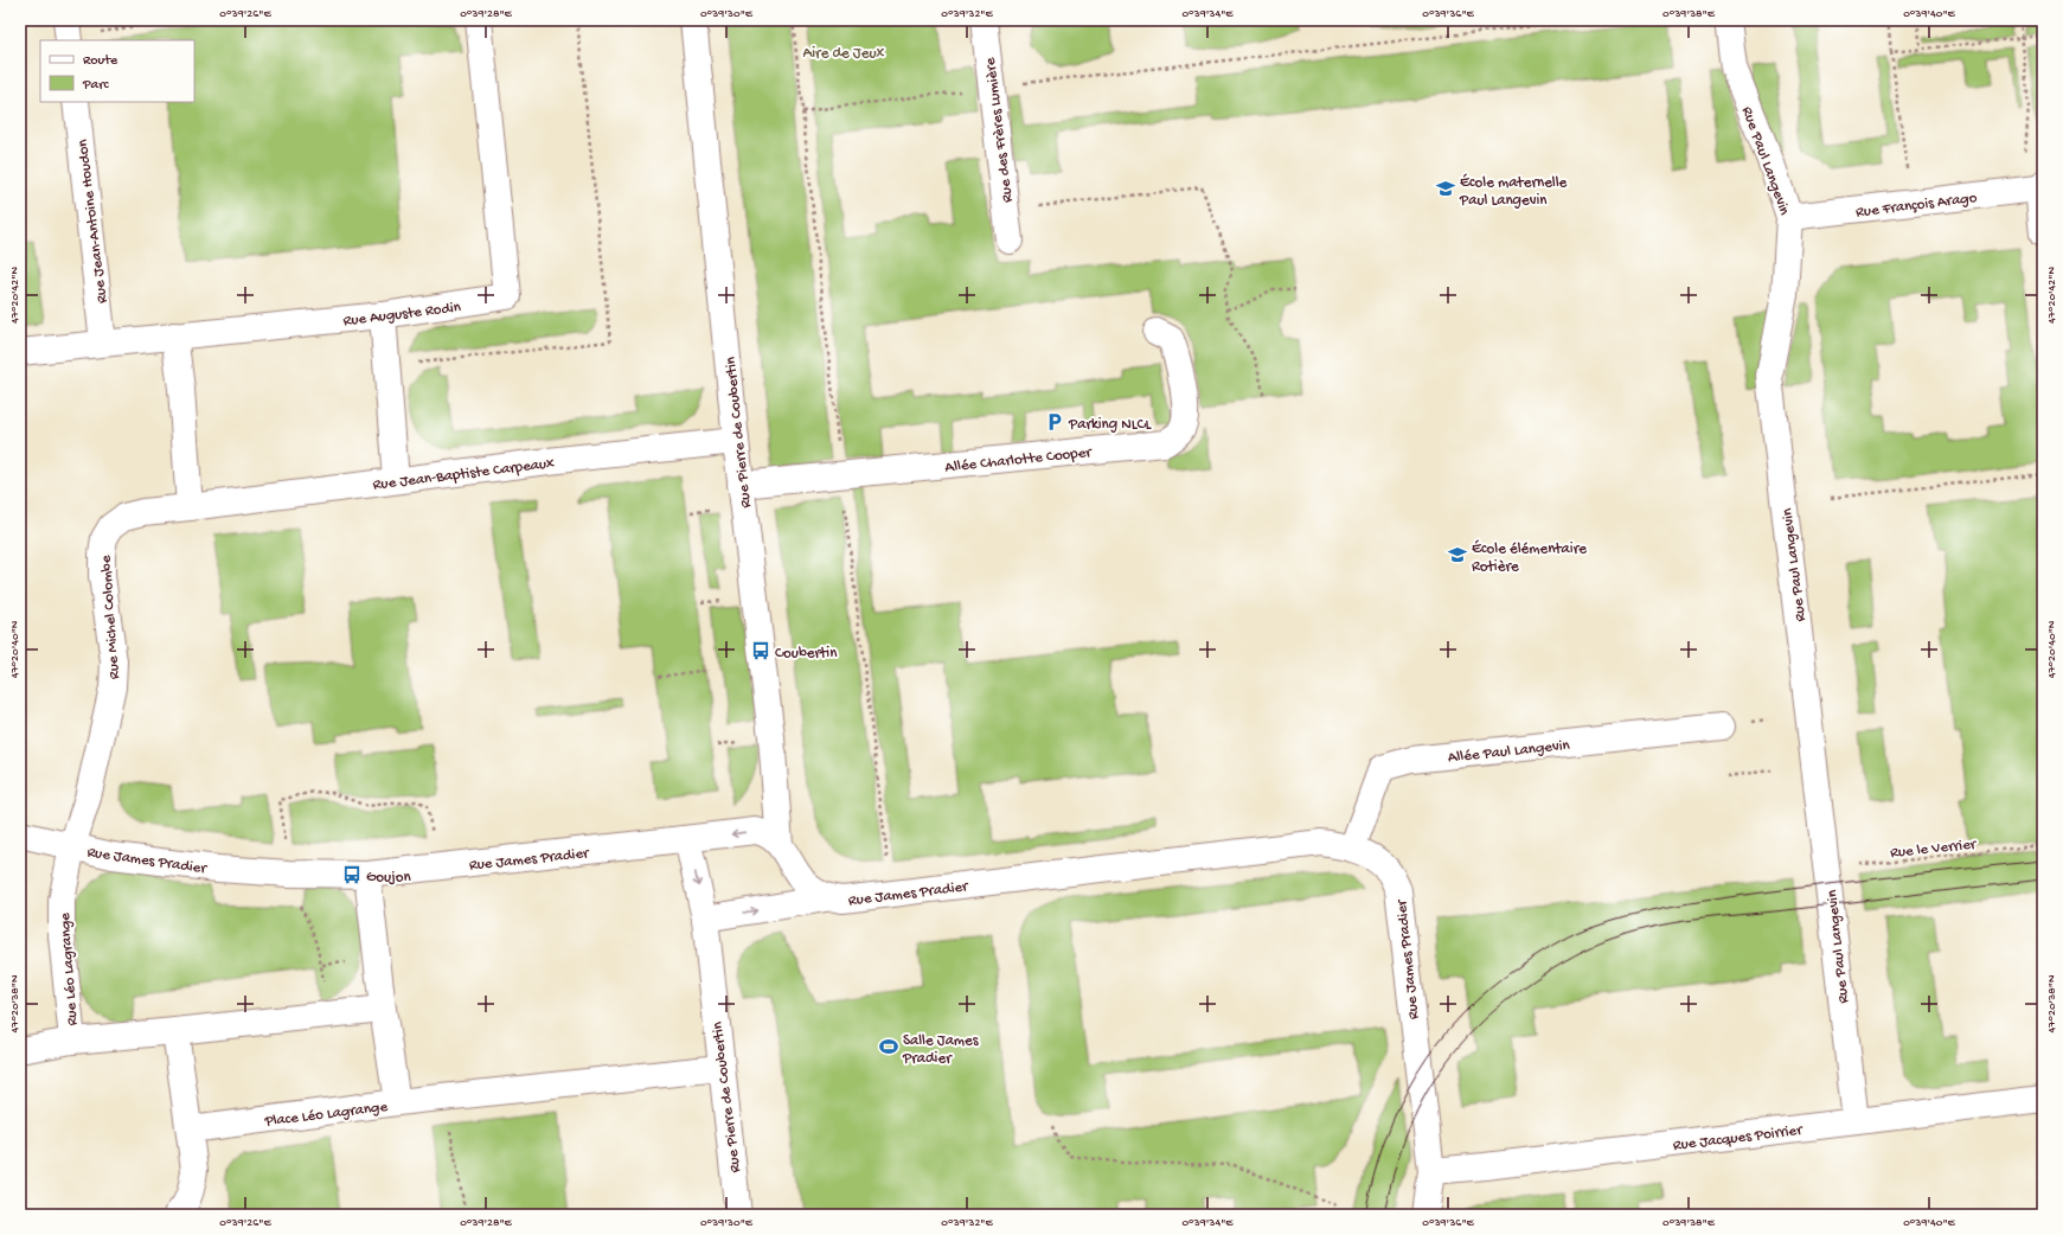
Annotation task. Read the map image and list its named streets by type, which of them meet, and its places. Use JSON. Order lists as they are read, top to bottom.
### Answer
{
  "streets": {
    "street": [
      "Rue des Frères Lumière",
      "Rue Paul Langevin",
      "Rue François Arago",
      "Rue Jean-Antoine Houdon",
      "Rue Auguste Rodin",
      "Rue Pierre de Coubertin",
      "Allée Charlotte Cooper",
      "Rue Jean-Baptiste Carpeaux",
      "Rue Michel Colombe",
      "Allée Paul Langevin",
      "Rue James Pradier",
      "Rue Léo Lagrange",
      "Place Léo Lagrange",
      "Rue Jacques Poirrier"
    ],
    "path": ["Rue le Verrier"]
  },
  "crossings": [
    ["Rue Paul Langevin", "Rue François Arago"],
    ["Rue Paul Langevin", "Rue le Verrier"],
    ["Rue Paul Langevin", "Rue Jacques Poirrier"],
    ["Rue Jean-Antoine Houdon", "Rue Auguste Rodin"],
    ["Rue Pierre de Coubertin", "Allée Charlotte Cooper"],
    ["Rue Pierre de Coubertin", "Rue Jean-Baptiste Carpeaux"],
    ["Rue Pierre de Coubertin", "Rue James Pradier"],
    ["Rue Jean-Baptiste Carpeaux", "Rue Michel Colombe"],
    ["Rue Michel Colombe", "Rue James Pradier"],
    ["Rue Michel Colombe", "Rue Léo Lagrange"],
    ["Allée Paul Langevin", "Rue James Pradier"],
    ["Rue James Pradier", "Rue Léo Lagrange"],
    ["Rue James Pradier", "Place Léo Lagrange"],
    ["Rue James Pradier", "Rue Jacques Poirrier"]
  ],
  "parks": ["Aire de Jeux"],
  "places": {
    "school or university": ["École maternelle Paul Langevin", "École élémentaire Rotière"],
    "parking": ["Parking NLCL"],
    "bus stop": ["Coubertin", "Goujon"],
    "sports": ["Salle James Pradier"]
  },
  "legend": ["Route", "Parc"],
  "coordinates": [
    "0°39'26\"E",
    "0°39'28\"E",
    "0°39'30\"E",
    "0°39'32\"E",
    "0°39'34\"E",
    "0°39'36\"E",
    "0°39'38\"E",
    "0°39'40\"E",
    "47°20'42\"N",
    "47°20'40\"N",
    "47°20'38\"N"
  ]
}
